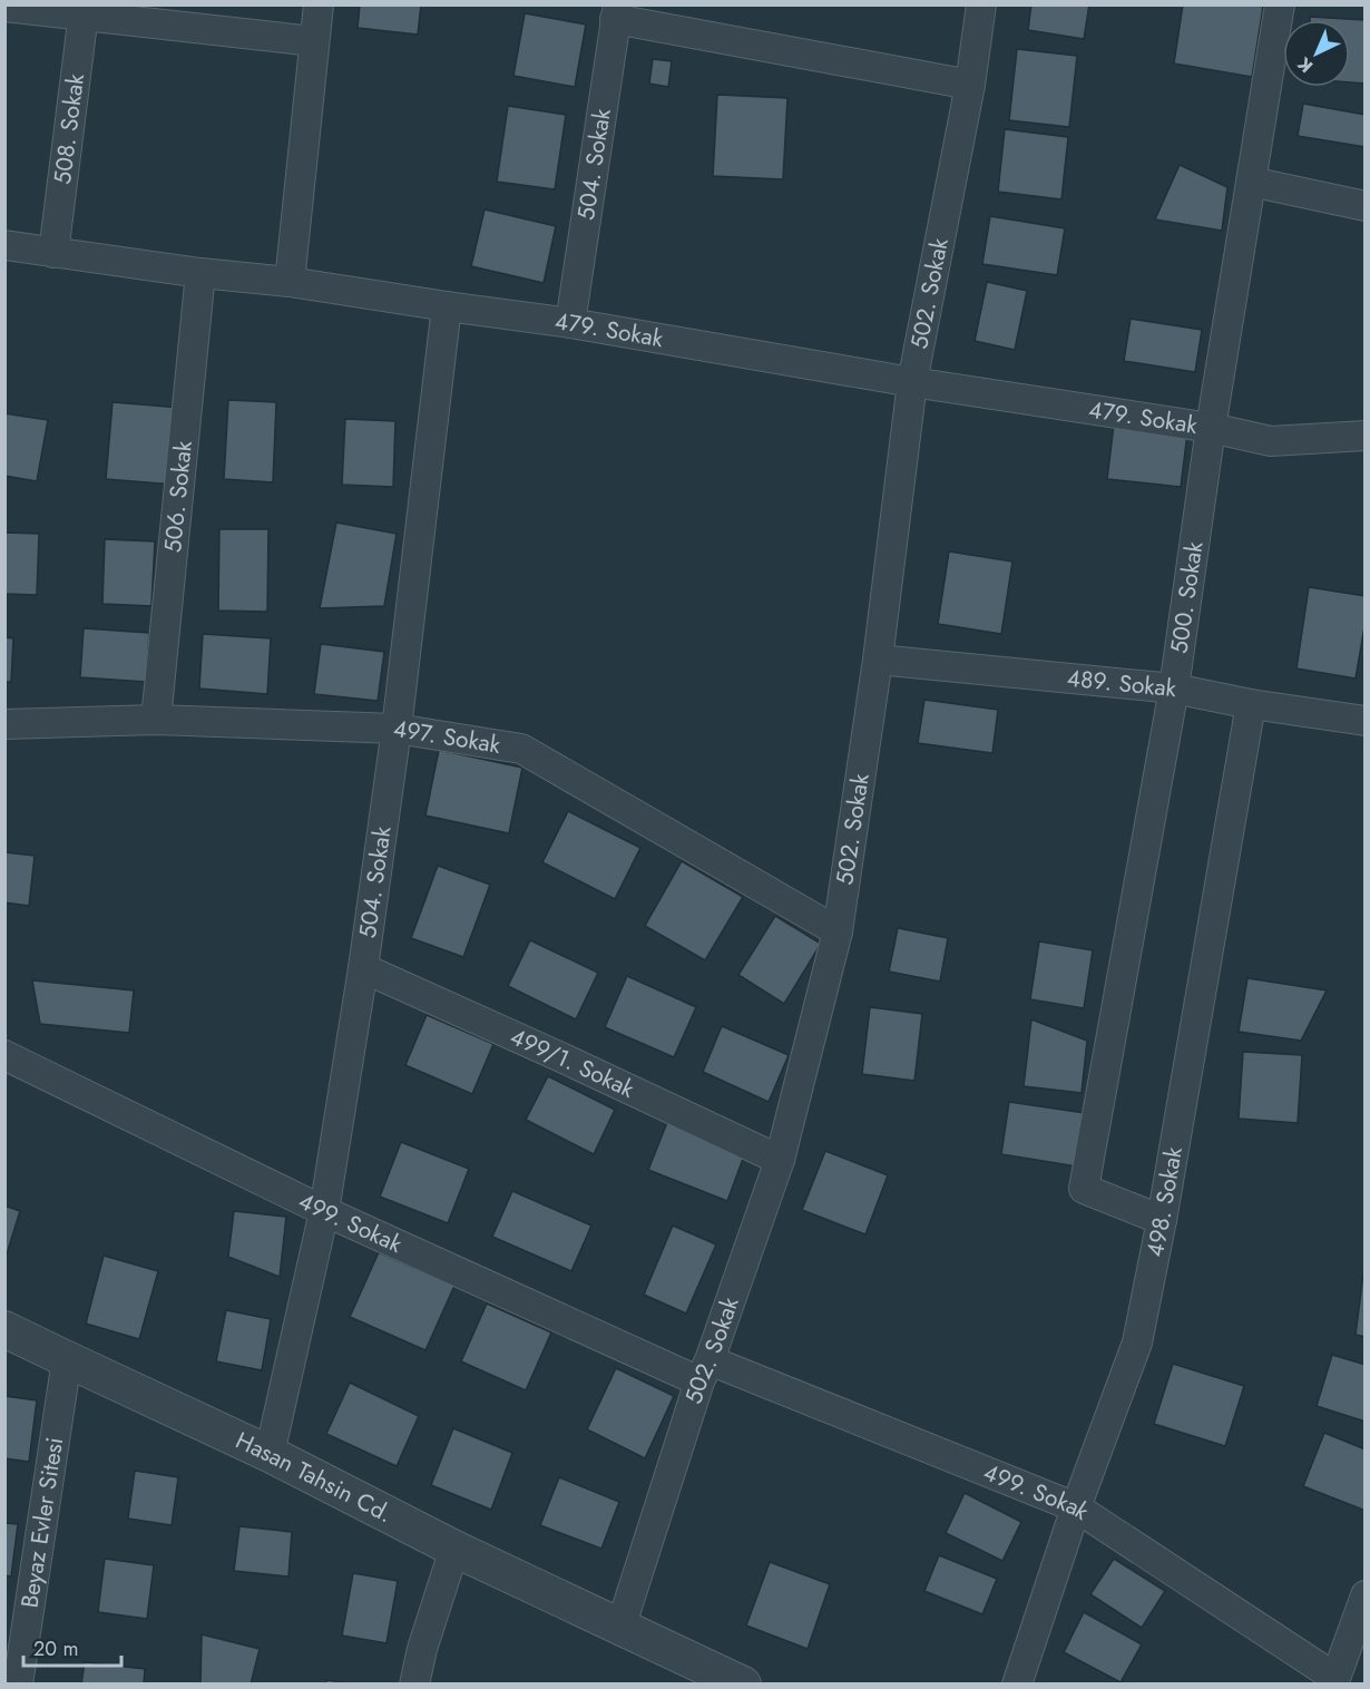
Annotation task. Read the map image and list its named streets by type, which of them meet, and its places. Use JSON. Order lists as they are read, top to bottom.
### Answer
{
  "streets": {
    "street": [
      "508. Sokak",
      "504. Sokak",
      "502. Sokak",
      "479. Sokak",
      "506. Sokak",
      "500. Sokak",
      "489. Sokak",
      "497. Sokak",
      "499/1. Sokak",
      "498. Sokak",
      "499. Sokak",
      "Hasan Tahsin Cd.",
      "Beyaz Evler Sitesi"
    ]
  },
  "crossings": [
    ["508. Sokak", "479. Sokak"],
    ["504. Sokak", "479. Sokak"],
    ["504. Sokak", "497. Sokak"],
    ["504. Sokak", "499/1. Sokak"],
    ["504. Sokak", "499. Sokak"],
    ["504. Sokak", "Hasan Tahsin Cd."],
    ["502. Sokak", "479. Sokak"],
    ["502. Sokak", "489. Sokak"],
    ["502. Sokak", "497. Sokak"],
    ["502. Sokak", "499/1. Sokak"],
    ["502. Sokak", "499. Sokak"],
    ["502. Sokak", "Hasan Tahsin Cd."],
    ["479. Sokak", "506. Sokak"],
    ["479. Sokak", "500. Sokak"],
    ["506. Sokak", "497. Sokak"],
    ["500. Sokak", "489. Sokak"],
    ["500. Sokak", "498. Sokak"],
    ["489. Sokak", "498. Sokak"],
    ["498. Sokak", "499. Sokak"],
    ["Hasan Tahsin Cd.", "Beyaz Evler Sitesi"]
  ],
  "scale_bar": "20 m",
  "north": "bottom left"
}
